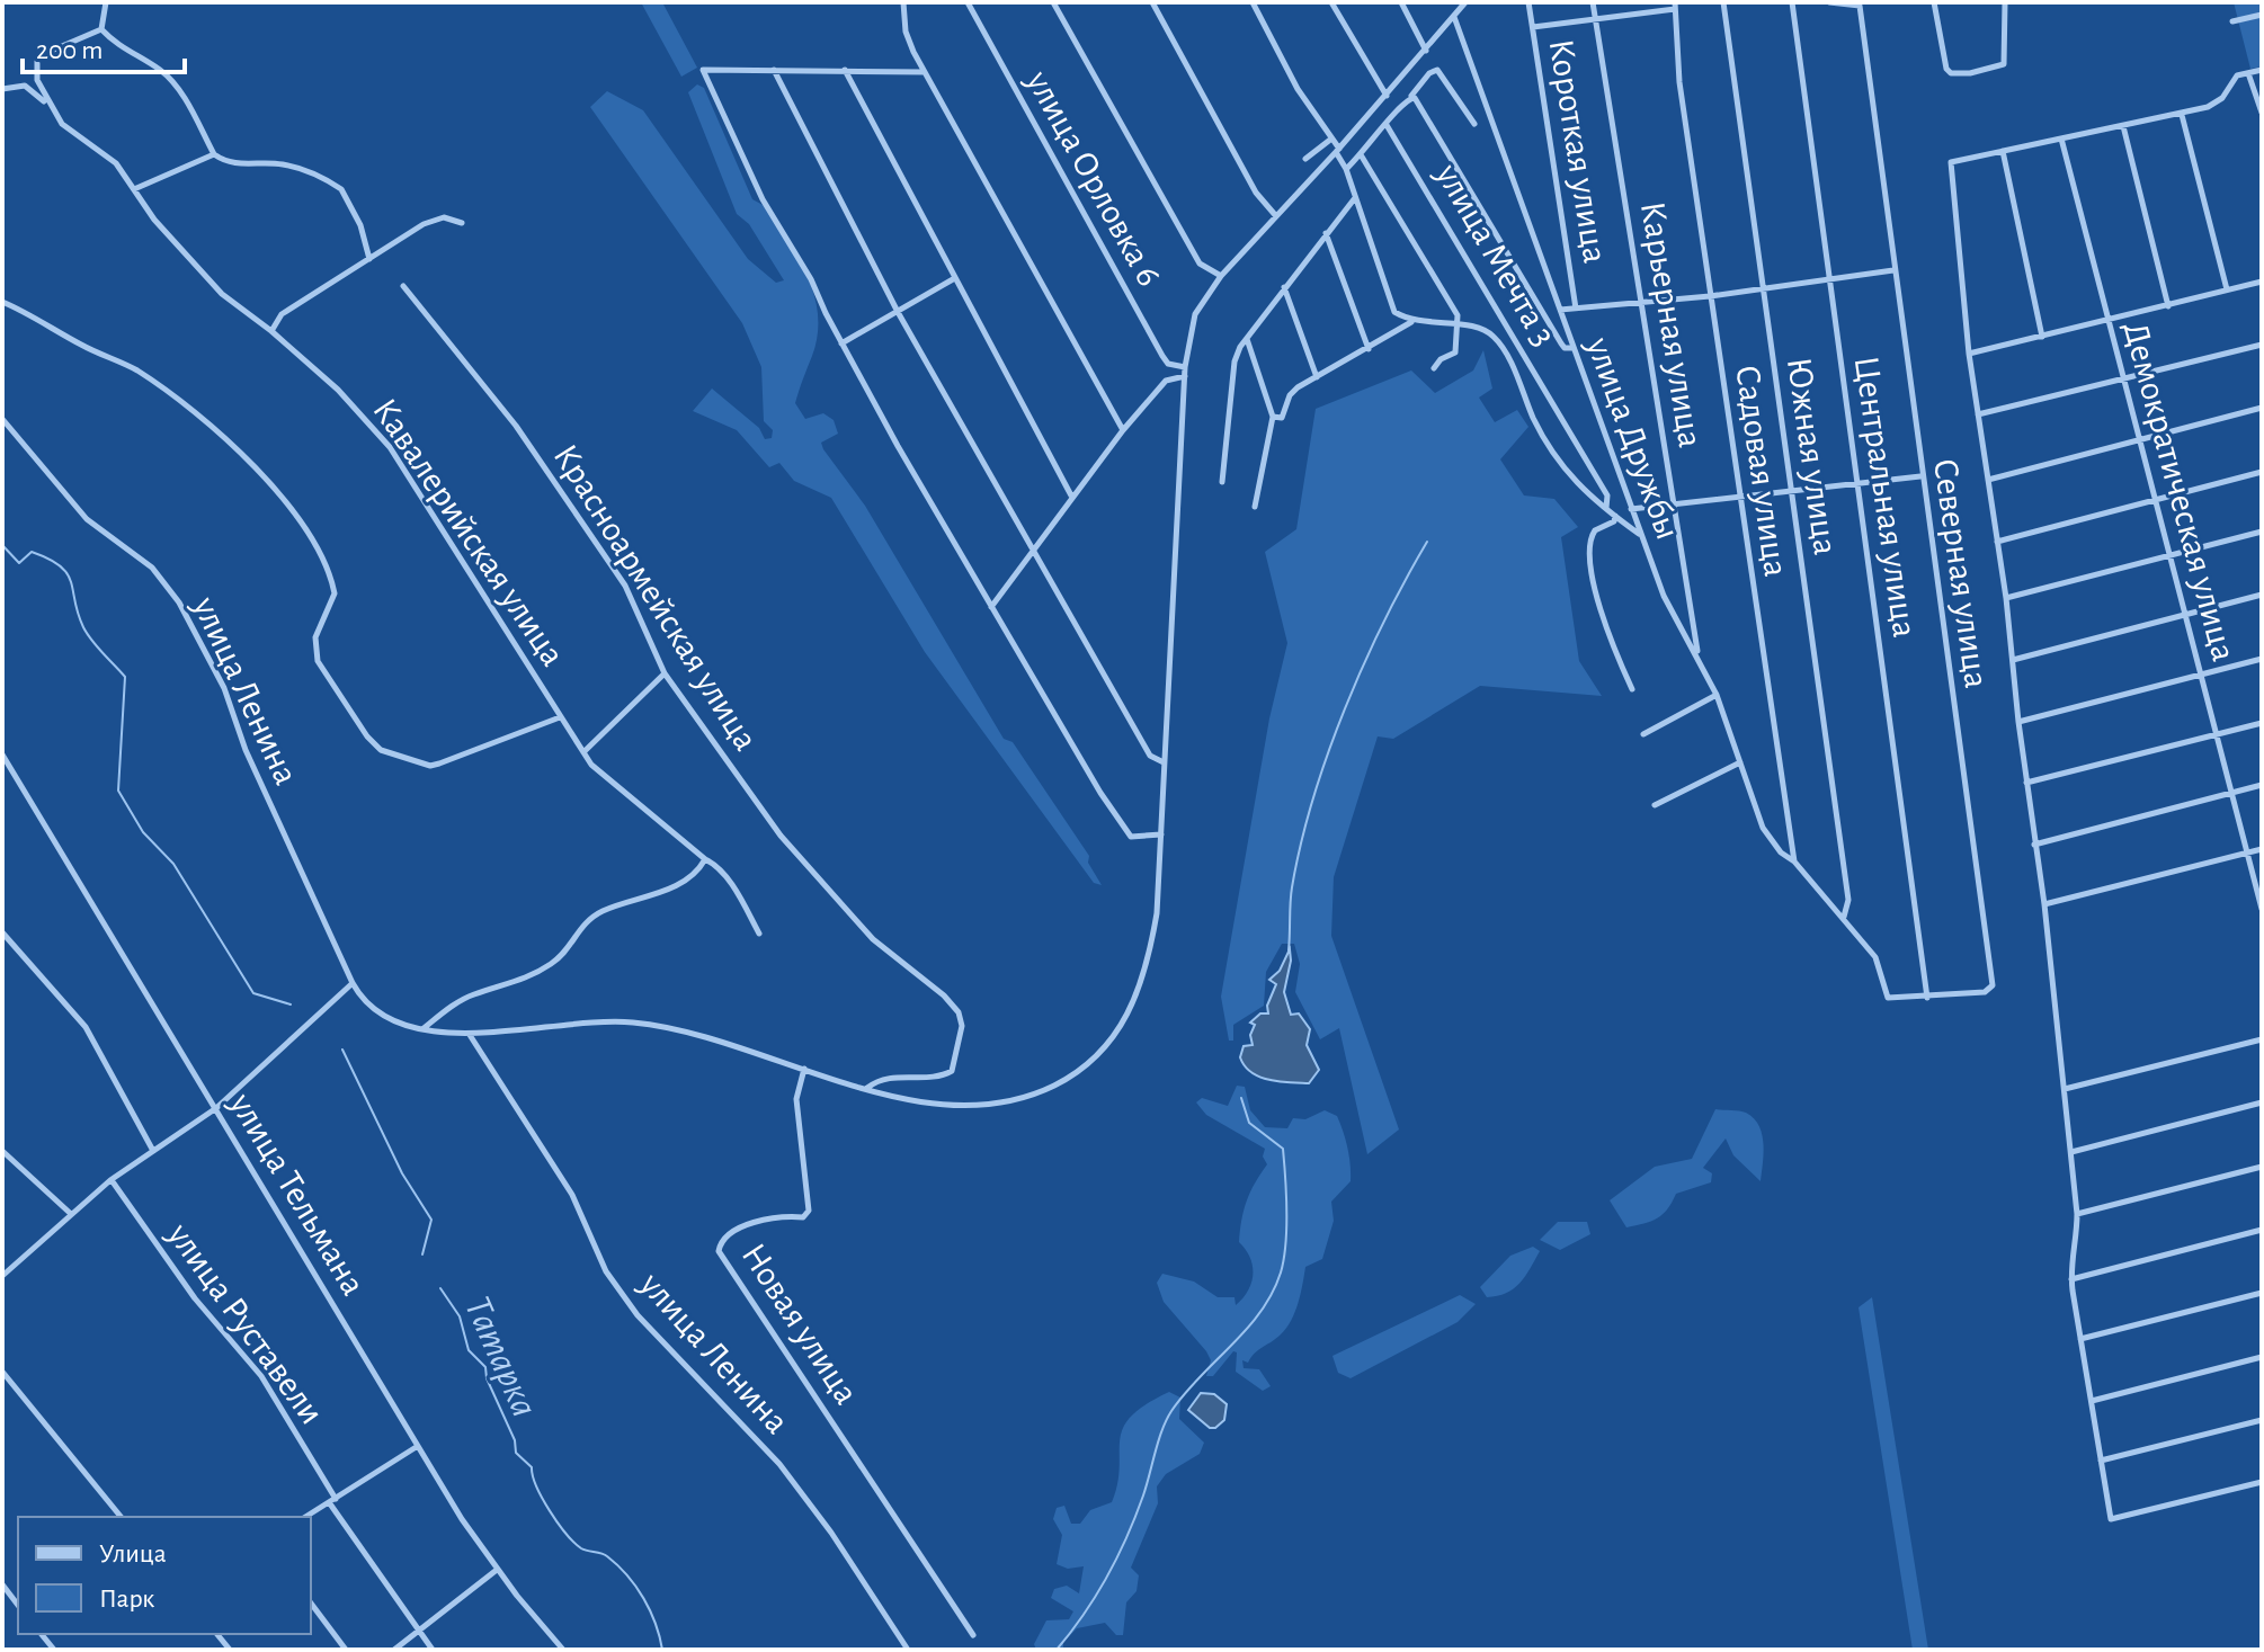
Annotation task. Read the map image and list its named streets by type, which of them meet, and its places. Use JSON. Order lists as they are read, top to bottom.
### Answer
{
  "streets": {
    "street": [
      "Короткая улица",
      "улица Орловка 6",
      "улица Мечта 3",
      "Карьерная улица",
      "улица Дружбы",
      "Южная улица",
      "Садовая улица",
      "Демократическая улица",
      "Центральная улица",
      "Кавалерийская улица",
      "Северная улица",
      "Красноармейская улица",
      "улица Ленина",
      "улица Тельмана",
      "улица Руставели",
      "Новая улица"
    ]
  },
  "crossings": [
    ["Карьерная улица", "улица Дружбы"],
    ["улица Дружбы", "Садовая улица"],
    ["улица Дружбы", "улица Ленина"],
    ["Южная улица", "Северная улица"],
    ["Центральная улица", "Северная улица"],
    ["Красноармейская улица", "улица Ленина"],
    ["улица Ленина", "Новая улица"]
  ],
  "water": ["Татарка"],
  "legend": ["Улица", "Парк"],
  "scale_bar": "200 m"
}
